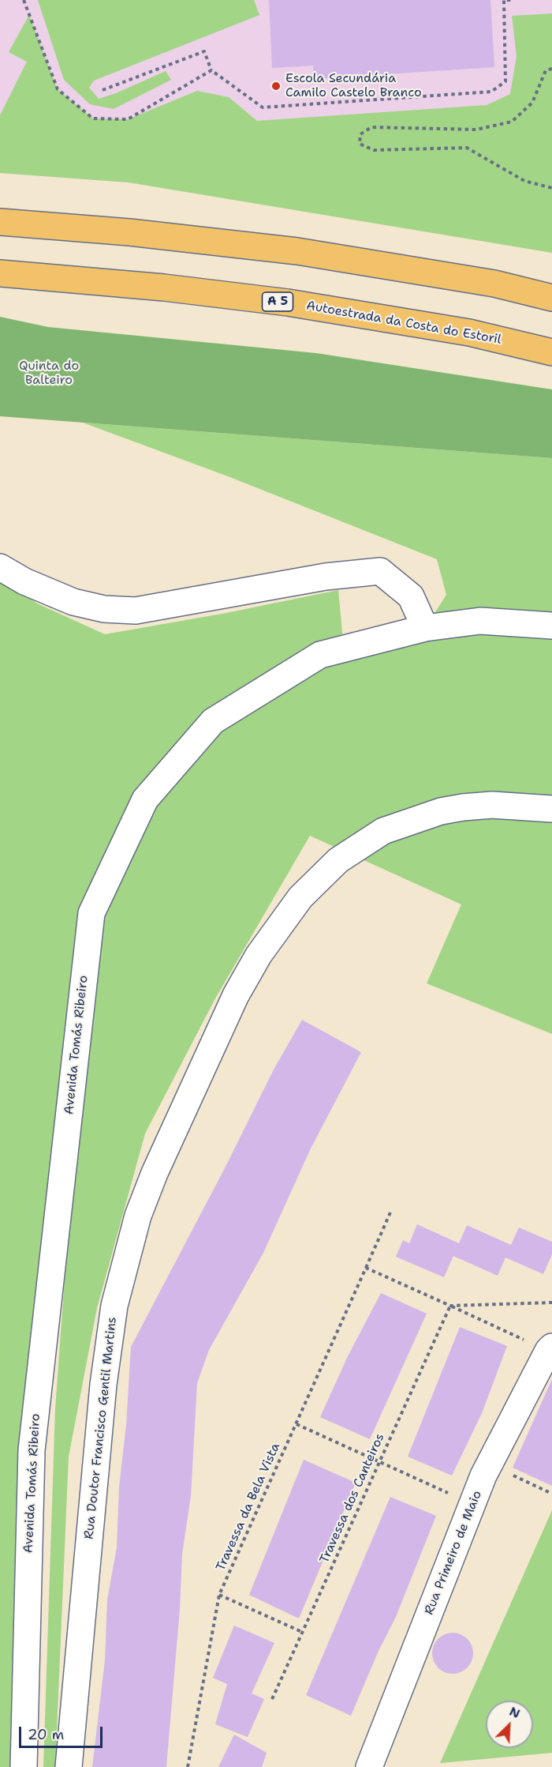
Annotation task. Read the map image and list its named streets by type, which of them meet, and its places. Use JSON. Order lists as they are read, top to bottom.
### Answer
{
  "streets": {
    "highway": ["A 5", "Autoestrada da Costa do Estoril"],
    "street": ["Avenida Tomás Ribeiro", "Rua Doutor Francisco Gentil Martins", "Rua Primeiro de Maio"],
    "path": ["Travessa dos Canteiros", "Travessa da Bela Vista"]
  },
  "parks": ["Quinta do Balteiro"],
  "places": ["Escola Secundária Camilo Castelo Branco"],
  "scale_bar": "20 m",
  "north": "top right"
}
